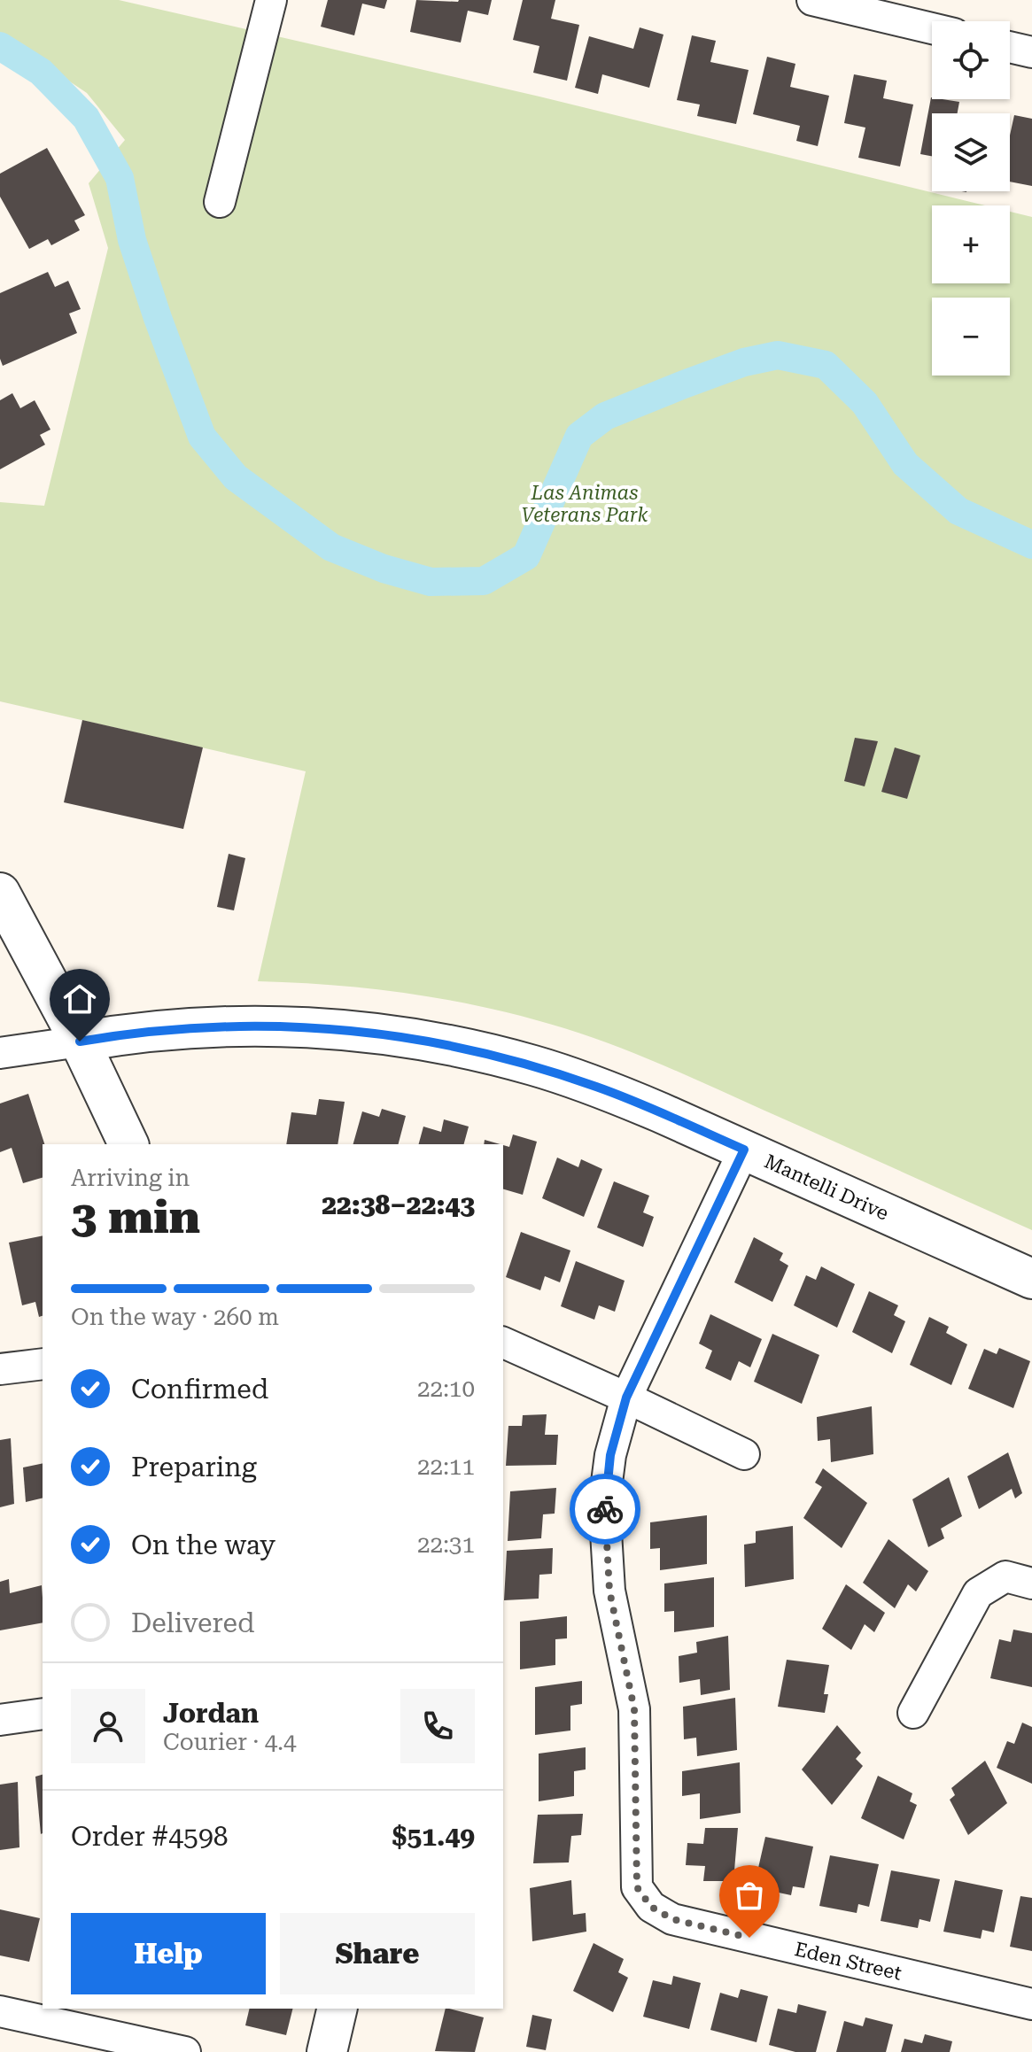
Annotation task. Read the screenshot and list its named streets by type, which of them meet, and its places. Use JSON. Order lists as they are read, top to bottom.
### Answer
{
  "streets": {
    "street": ["Mantelli Drive", "Eden Street"]
  },
  "parks": ["Las Animas Veterans Park"],
  "page": {
    "map_buttons": ["+", "−"],
    "heading": ["3 min", "Arriving in", "22:38–22:43"],
    "panel": [
      "Jordan",
      "Courier · 4.4",
      "Order #4598",
      "$51.49"
    ],
    "bar": "On the way · 260 m",
    "list": [
      ["Confirmed", "22:10"],
      ["Preparing", "22:11"],
      ["On the way", "22:31"],
      "Delivered"
    ],
    "buttons": ["Help", "Share"]
  }
}
